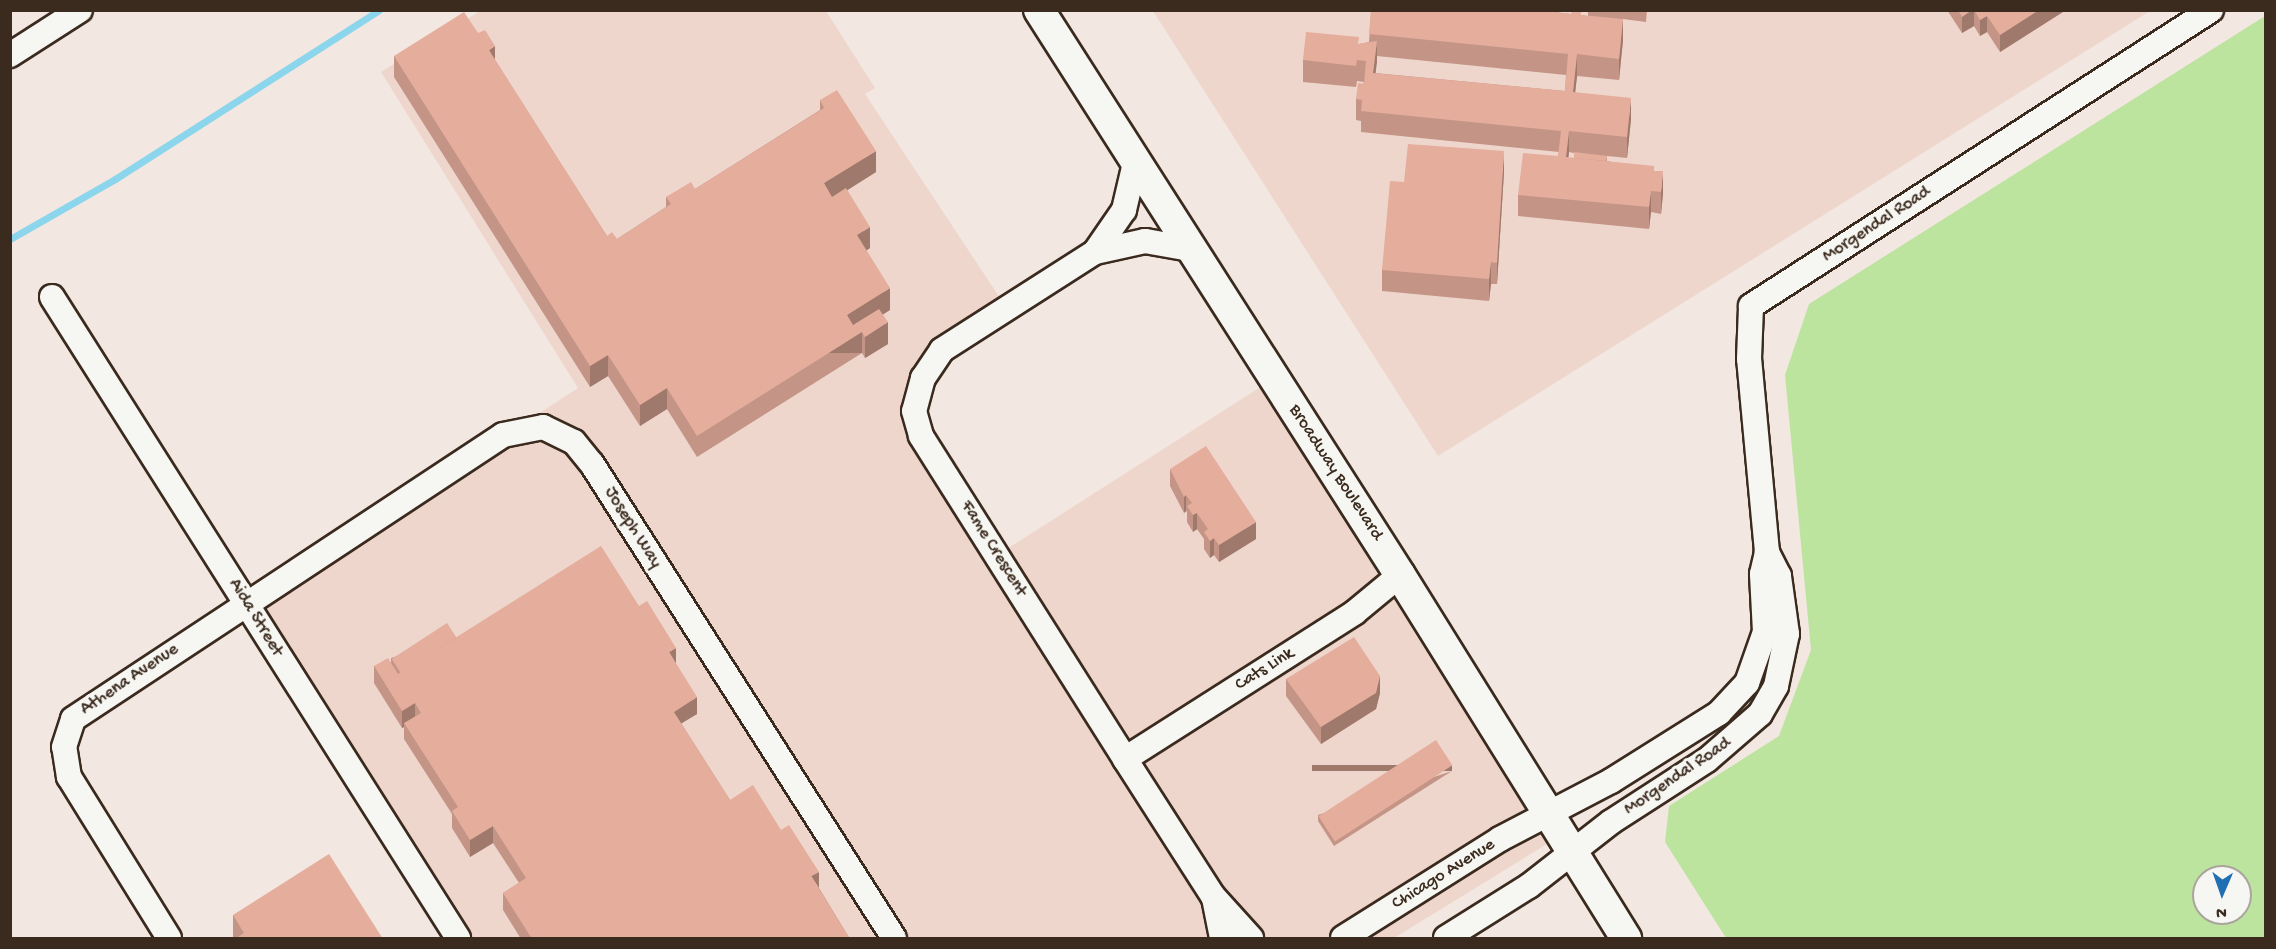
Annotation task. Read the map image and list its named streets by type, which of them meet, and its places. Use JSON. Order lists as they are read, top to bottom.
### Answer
{
  "streets": {
    "main road": ["Broadway Boulevard"],
    "street": [
      "Morgendal Road",
      "Joseph Way",
      "Fame Crescent",
      "Aida Street",
      "Cats Link",
      "Athena Avenue",
      "Chicago Avenue"
    ]
  },
  "crossings": [
    ["Morgendal Road", "Broadway Boulevard"],
    ["Morgendal Road", "Chicago Avenue"],
    ["Broadway Boulevard", "Fame Crescent"],
    ["Broadway Boulevard", "Cats Link"],
    ["Broadway Boulevard", "Chicago Avenue"],
    ["Joseph Way", "Aida Street"],
    ["Joseph Way", "Athena Avenue"],
    ["Fame Crescent", "Cats Link"],
    ["Aida Street", "Athena Avenue"]
  ],
  "north": "bottom"
}
